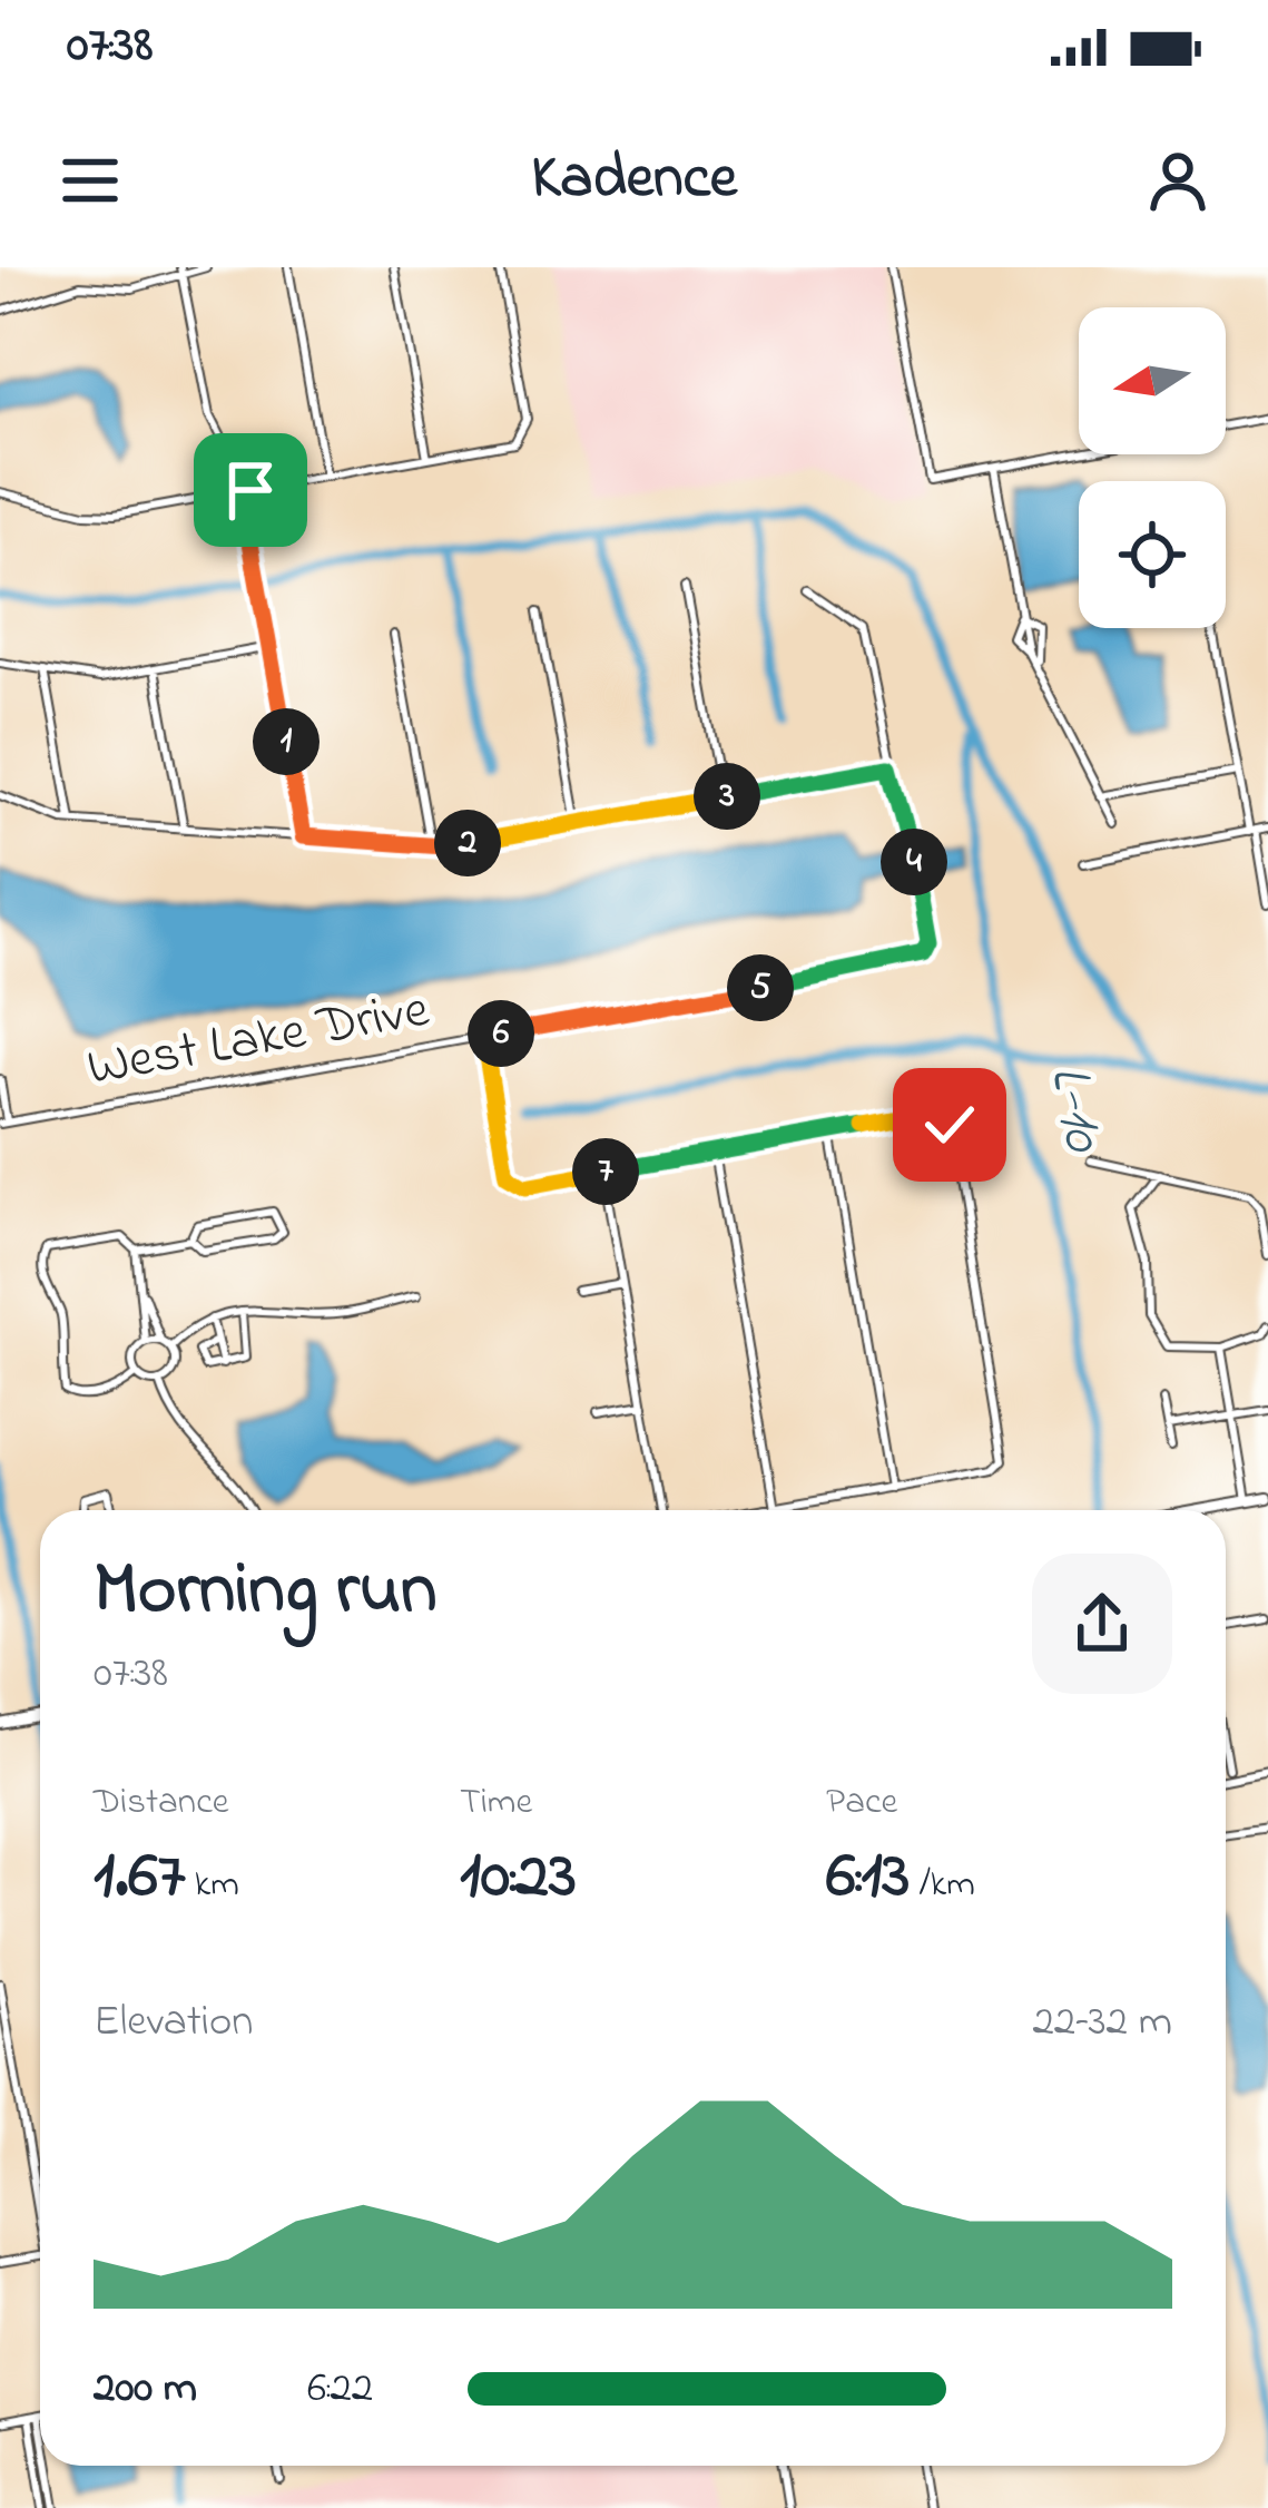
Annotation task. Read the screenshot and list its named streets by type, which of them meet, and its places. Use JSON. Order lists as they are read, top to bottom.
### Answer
{
  "streets": {
    "street": ["West Lake Drive"]
  },
  "water": ["L-10"],
  "north": "left",
  "page": {
    "status": "07:38",
    "header": "Kadence",
    "pins": [
      "1",
      "3",
      "2",
      "4",
      "5",
      "6",
      "7"
    ],
    "heading": ["Morning run", "07:38"],
    "stats": [
      ["Distance", "1.67 km"],
      ["Time", "10:23"],
      ["Pace", "6:13 /km"]
    ],
    "chart": ["Elevation", "22–32 m"],
    "list": [
      {
        "name": "200 m",
        "note": "6:22"
      }
    ]
  }
}
